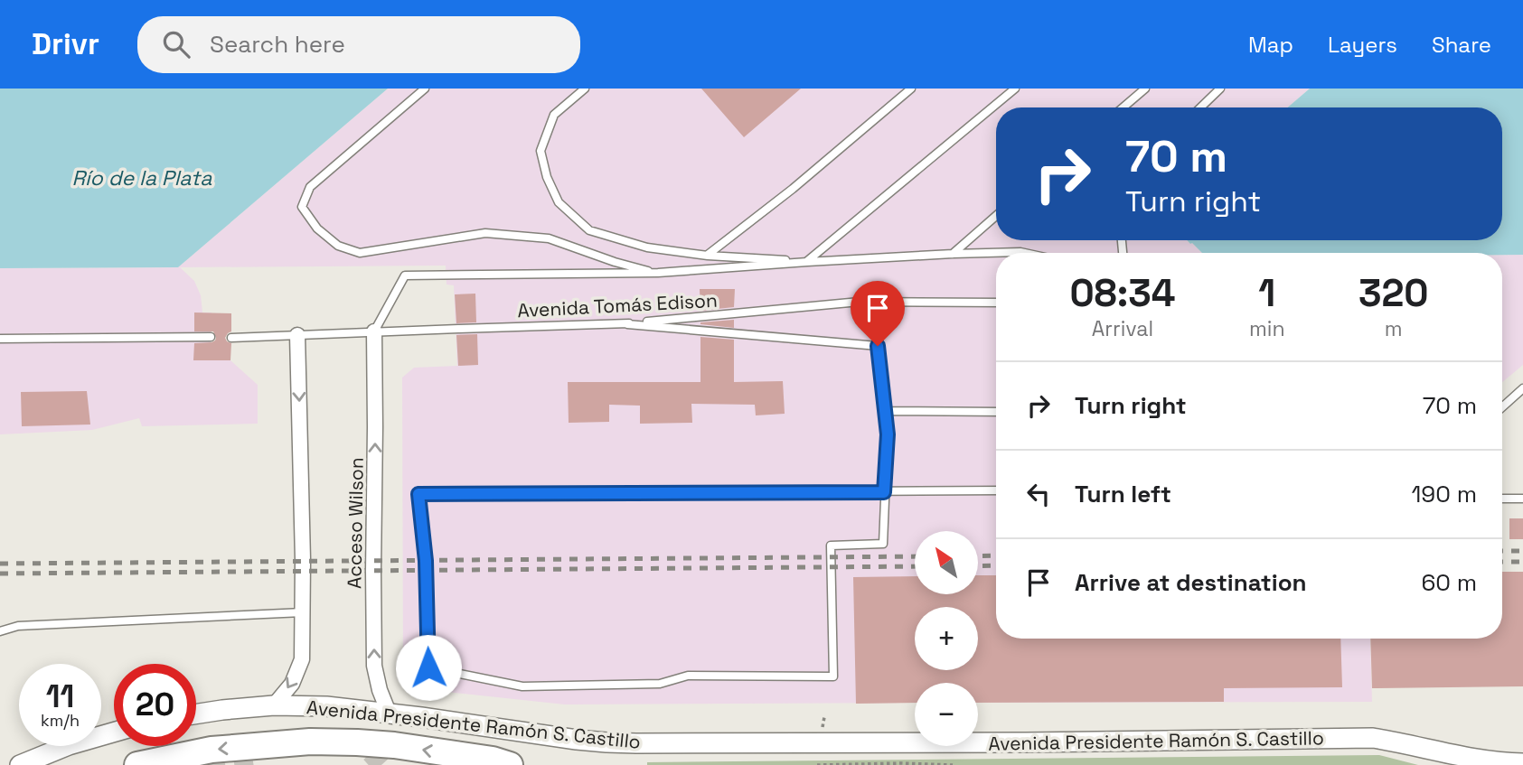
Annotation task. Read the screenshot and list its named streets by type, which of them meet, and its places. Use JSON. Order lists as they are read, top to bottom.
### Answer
{
  "streets": {
    "main road": ["Avenida Presidente Ramón S. Castillo"],
    "street": ["Acceso Wilson"],
    "lane": ["Avenida Tomás Edison"]
  },
  "crossings": [
    ["Avenida Tomás Edison", "Acceso Wilson"],
    ["Acceso Wilson", "Avenida Presidente Ramón S. Castillo"]
  ],
  "water": ["Río de la Plata"],
  "north": "top left",
  "page": {
    "header": "Drivr",
    "search": "Search here",
    "nav": ["Map", "Layers", "Share"],
    "turn": ["70 m", "Turn right"],
    "eta": [
      "08:34",
      "Arrival",
      "1",
      "min",
      "320",
      "m"
    ],
    "list": [
      {
        "name": "Turn right",
        "value": "70 m"
      },
      {
        "name": "Turn left",
        "value": "190 m"
      },
      {
        "name": "Arrive at destination",
        "value": "60 m"
      }
    ],
    "map_buttons": ["+", "−"],
    "speed": "11 km/h",
    "limit": "20"
  }
}
